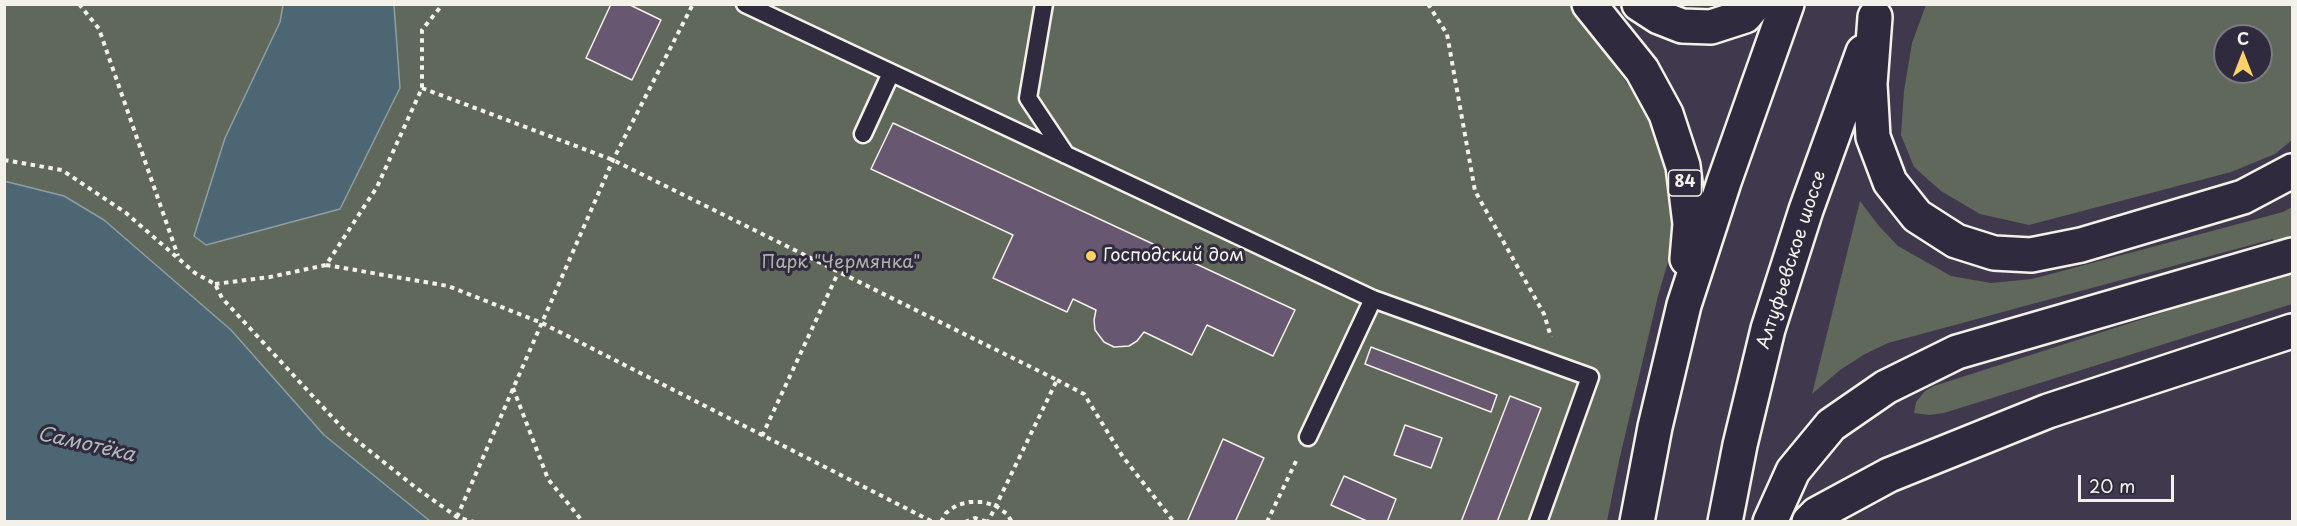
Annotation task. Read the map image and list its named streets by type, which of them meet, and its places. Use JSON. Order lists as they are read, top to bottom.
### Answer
{
  "streets": {
    "main road": ["84", "Алтуфьевское шоссе"]
  },
  "water": ["Самотёка"],
  "parks": ["Парк \"Чермянка\""],
  "places": ["Господский дом"],
  "scale_bar": "20 m",
  "north": "top"
}
